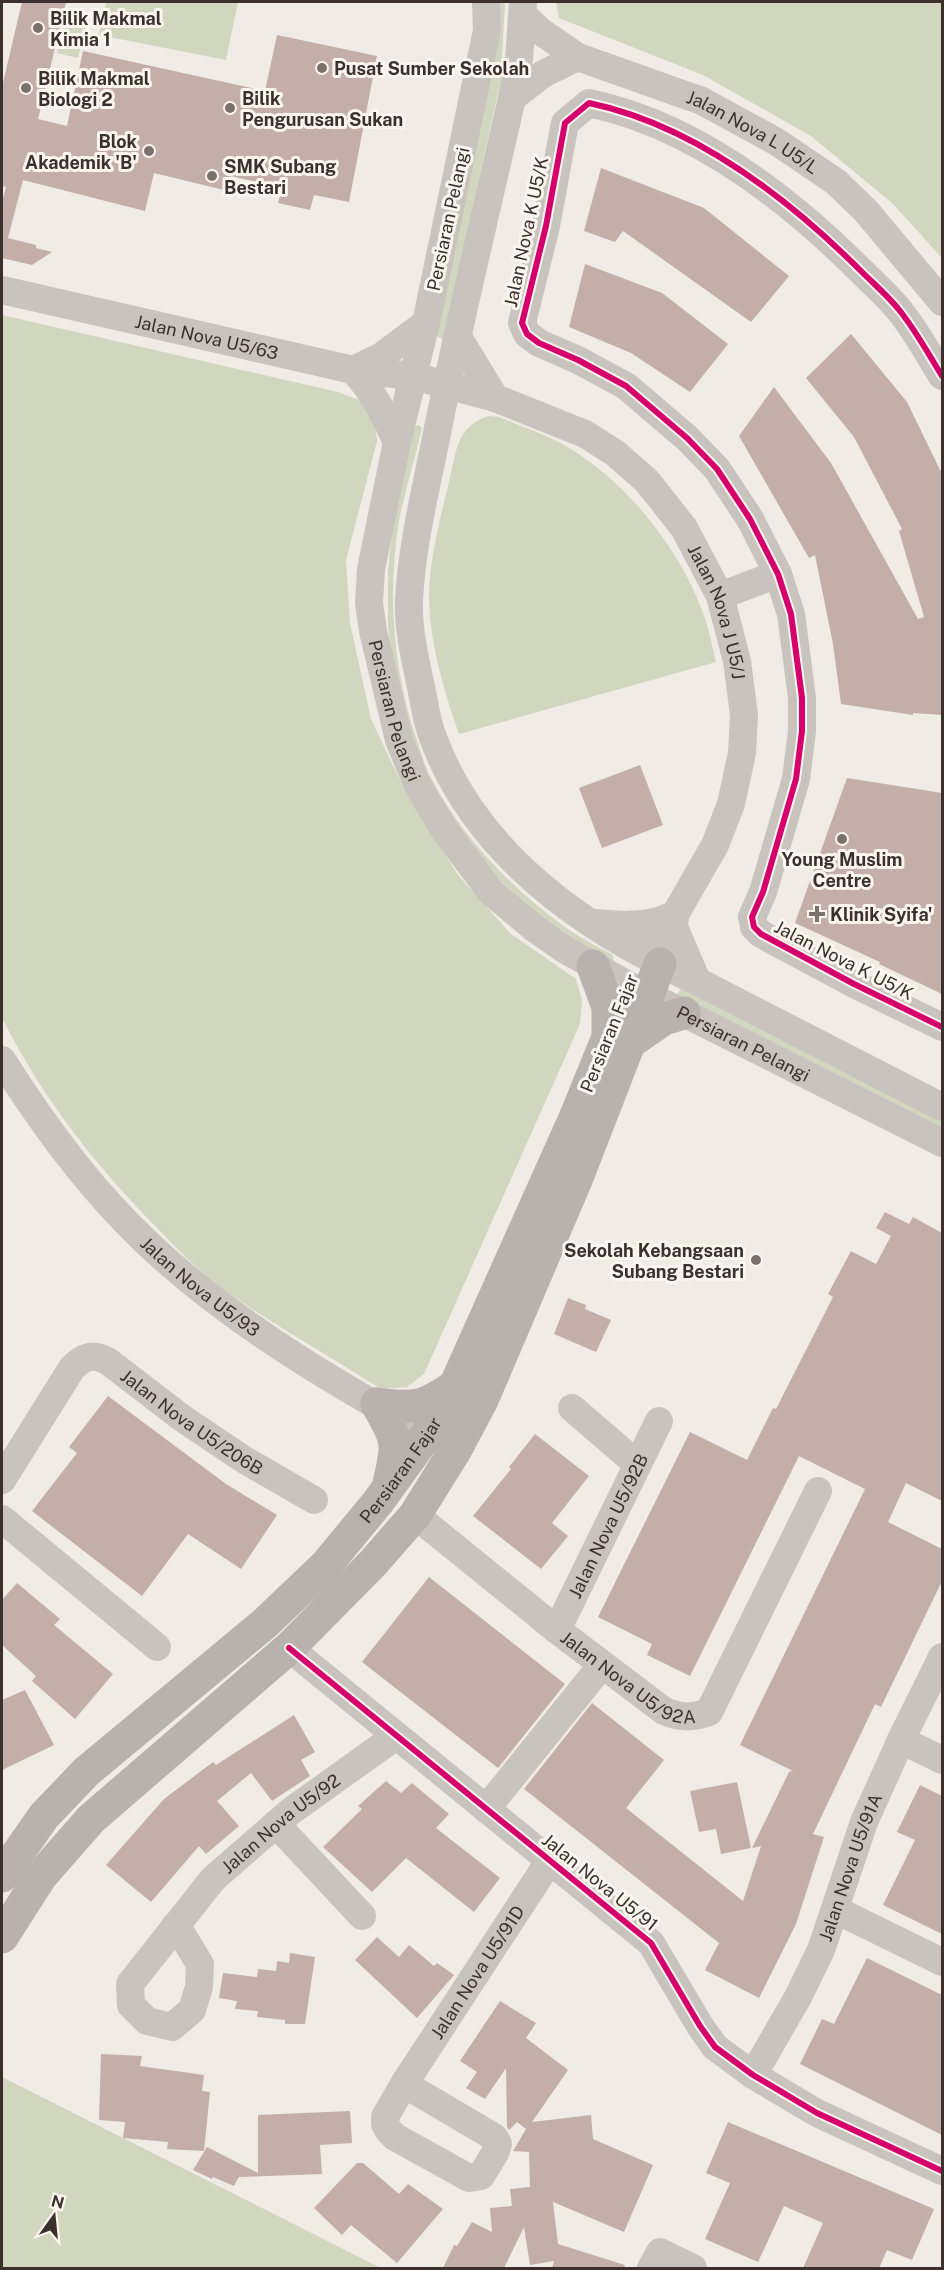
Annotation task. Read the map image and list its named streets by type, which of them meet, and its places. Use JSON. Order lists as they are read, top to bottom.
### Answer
{
  "streets": {
    "main road": ["Persiaran Fajar"],
    "street": [
      "Jalan Nova L U5/L",
      "Persiaran Pelangi",
      "Jalan Nova K U5/K",
      "Jalan Nova U5/63",
      "Jalan Nova J U5/J",
      "Jalan Nova U5/93",
      "Jalan Nova U5/206B",
      "Jalan Nova U5/92B",
      "Jalan Nova U5/92A",
      "Jalan Nova U5/92",
      "Jalan Nova U5/91A",
      "Jalan Nova U5/91",
      "Jalan Nova U5/91D"
    ]
  },
  "crossings": [
    ["Jalan Nova L U5/L", "Persiaran Pelangi"],
    ["Persiaran Pelangi", "Jalan Nova U5/63"],
    ["Persiaran Pelangi", "Jalan Nova J U5/J"],
    ["Jalan Nova U5/63", "Jalan Nova J U5/J"],
    ["Persiaran Fajar", "Jalan Nova U5/93"],
    ["Jalan Nova U5/92B", "Jalan Nova U5/92A"],
    ["Jalan Nova U5/92", "Jalan Nova U5/91"],
    ["Jalan Nova U5/91A", "Jalan Nova U5/91"],
    ["Jalan Nova U5/91", "Jalan Nova U5/91D"]
  ],
  "places": {
    "other": [
      "Bilik Makmal Kimia 1",
      "Pusat Sumber Sekolah",
      "Bilik Makmal Biologi 2",
      "Bilik Pengurusan Sukan",
      "Blok Akademik 'B'",
      "SMK Subang Bestari",
      "Young Muslim Centre",
      "Sekolah Kebangsaan Subang Bestari"
    ],
    "health": ["Klinik Syifa'"]
  },
  "north": "top"
}
